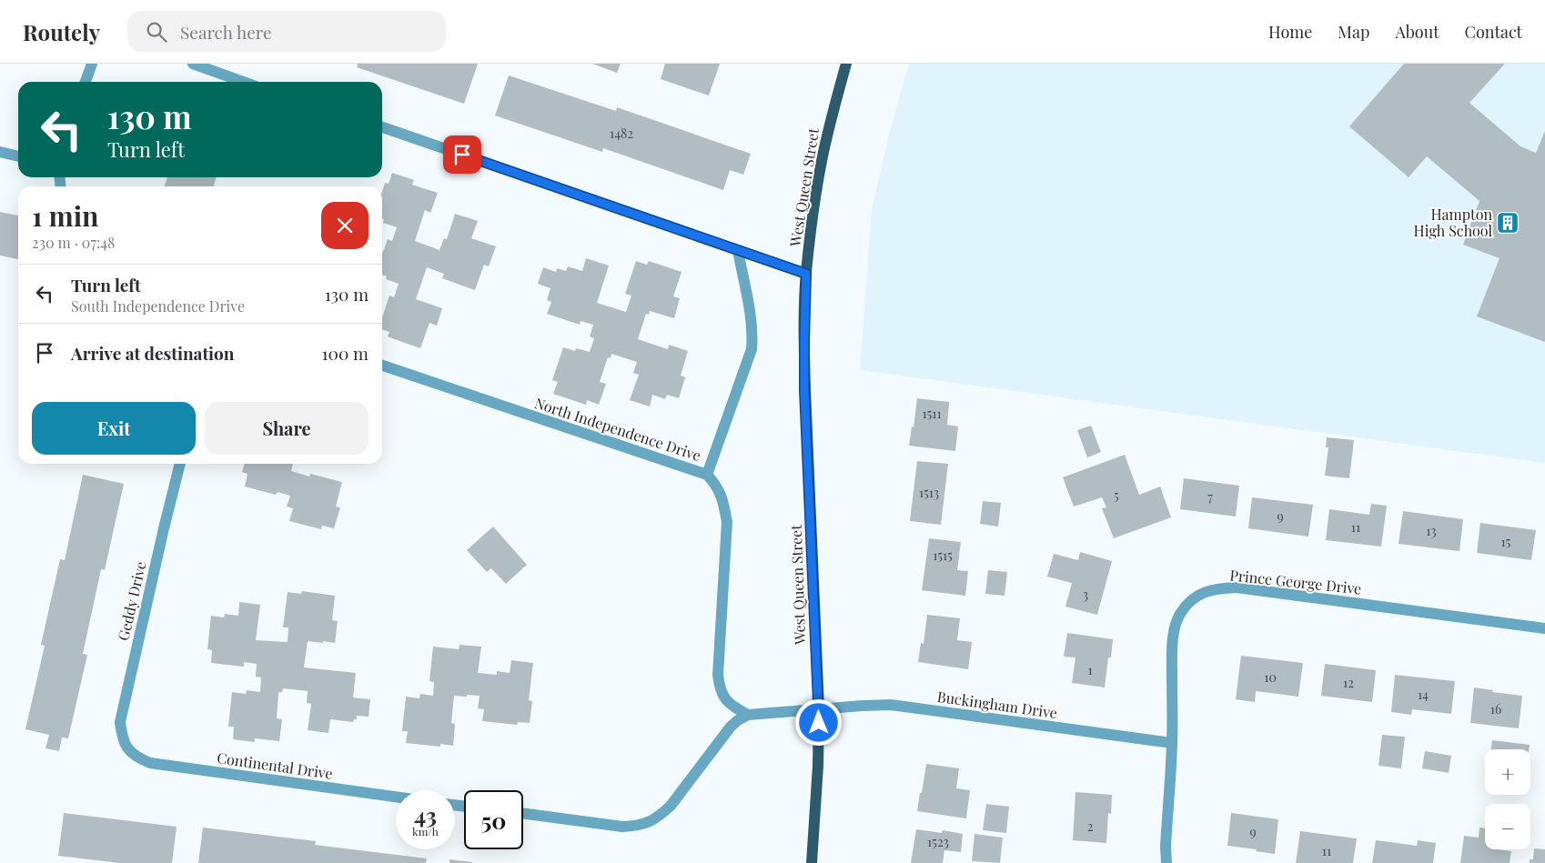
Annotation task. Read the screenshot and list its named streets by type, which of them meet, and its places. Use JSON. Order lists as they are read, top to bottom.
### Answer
{
  "streets": {
    "main road": ["West Queen Street"],
    "street": [
      "North Independence Drive",
      "Prince George Drive",
      "Geddy Drive",
      "Buckingham Drive",
      "Continental Drive"
    ]
  },
  "crossings": [
    ["West Queen Street", "Buckingham Drive"],
    ["Prince George Drive", "Buckingham Drive"],
    ["Geddy Drive", "Continental Drive"]
  ],
  "places": {
    "building": ["Hampton High School"]
  },
  "house_numbers": [
    "1482",
    "1511",
    "1513",
    "5",
    "7",
    "9",
    "11",
    "13",
    "15",
    "1515",
    "3",
    "1",
    "10",
    "12",
    "14",
    "16",
    "2",
    "9",
    "1523",
    "11"
  ],
  "page": {
    "header": "Routely",
    "search": "Search here",
    "nav": [
      "Home",
      "Map",
      "About",
      "Contact"
    ],
    "turn": ["130 m", "Turn left"],
    "heading": ["1 min", "230 m · 07:48"],
    "list": [
      {
        "name": "Turn left",
        "note": "South Independence Drive",
        "value": "130 m"
      },
      {
        "name": "Arrive at destination",
        "value": "100 m"
      }
    ],
    "buttons": ["Exit", "Share"],
    "map_buttons": ["+", "−"],
    "speed": "43 km/h",
    "limit": "50"
  }
}
